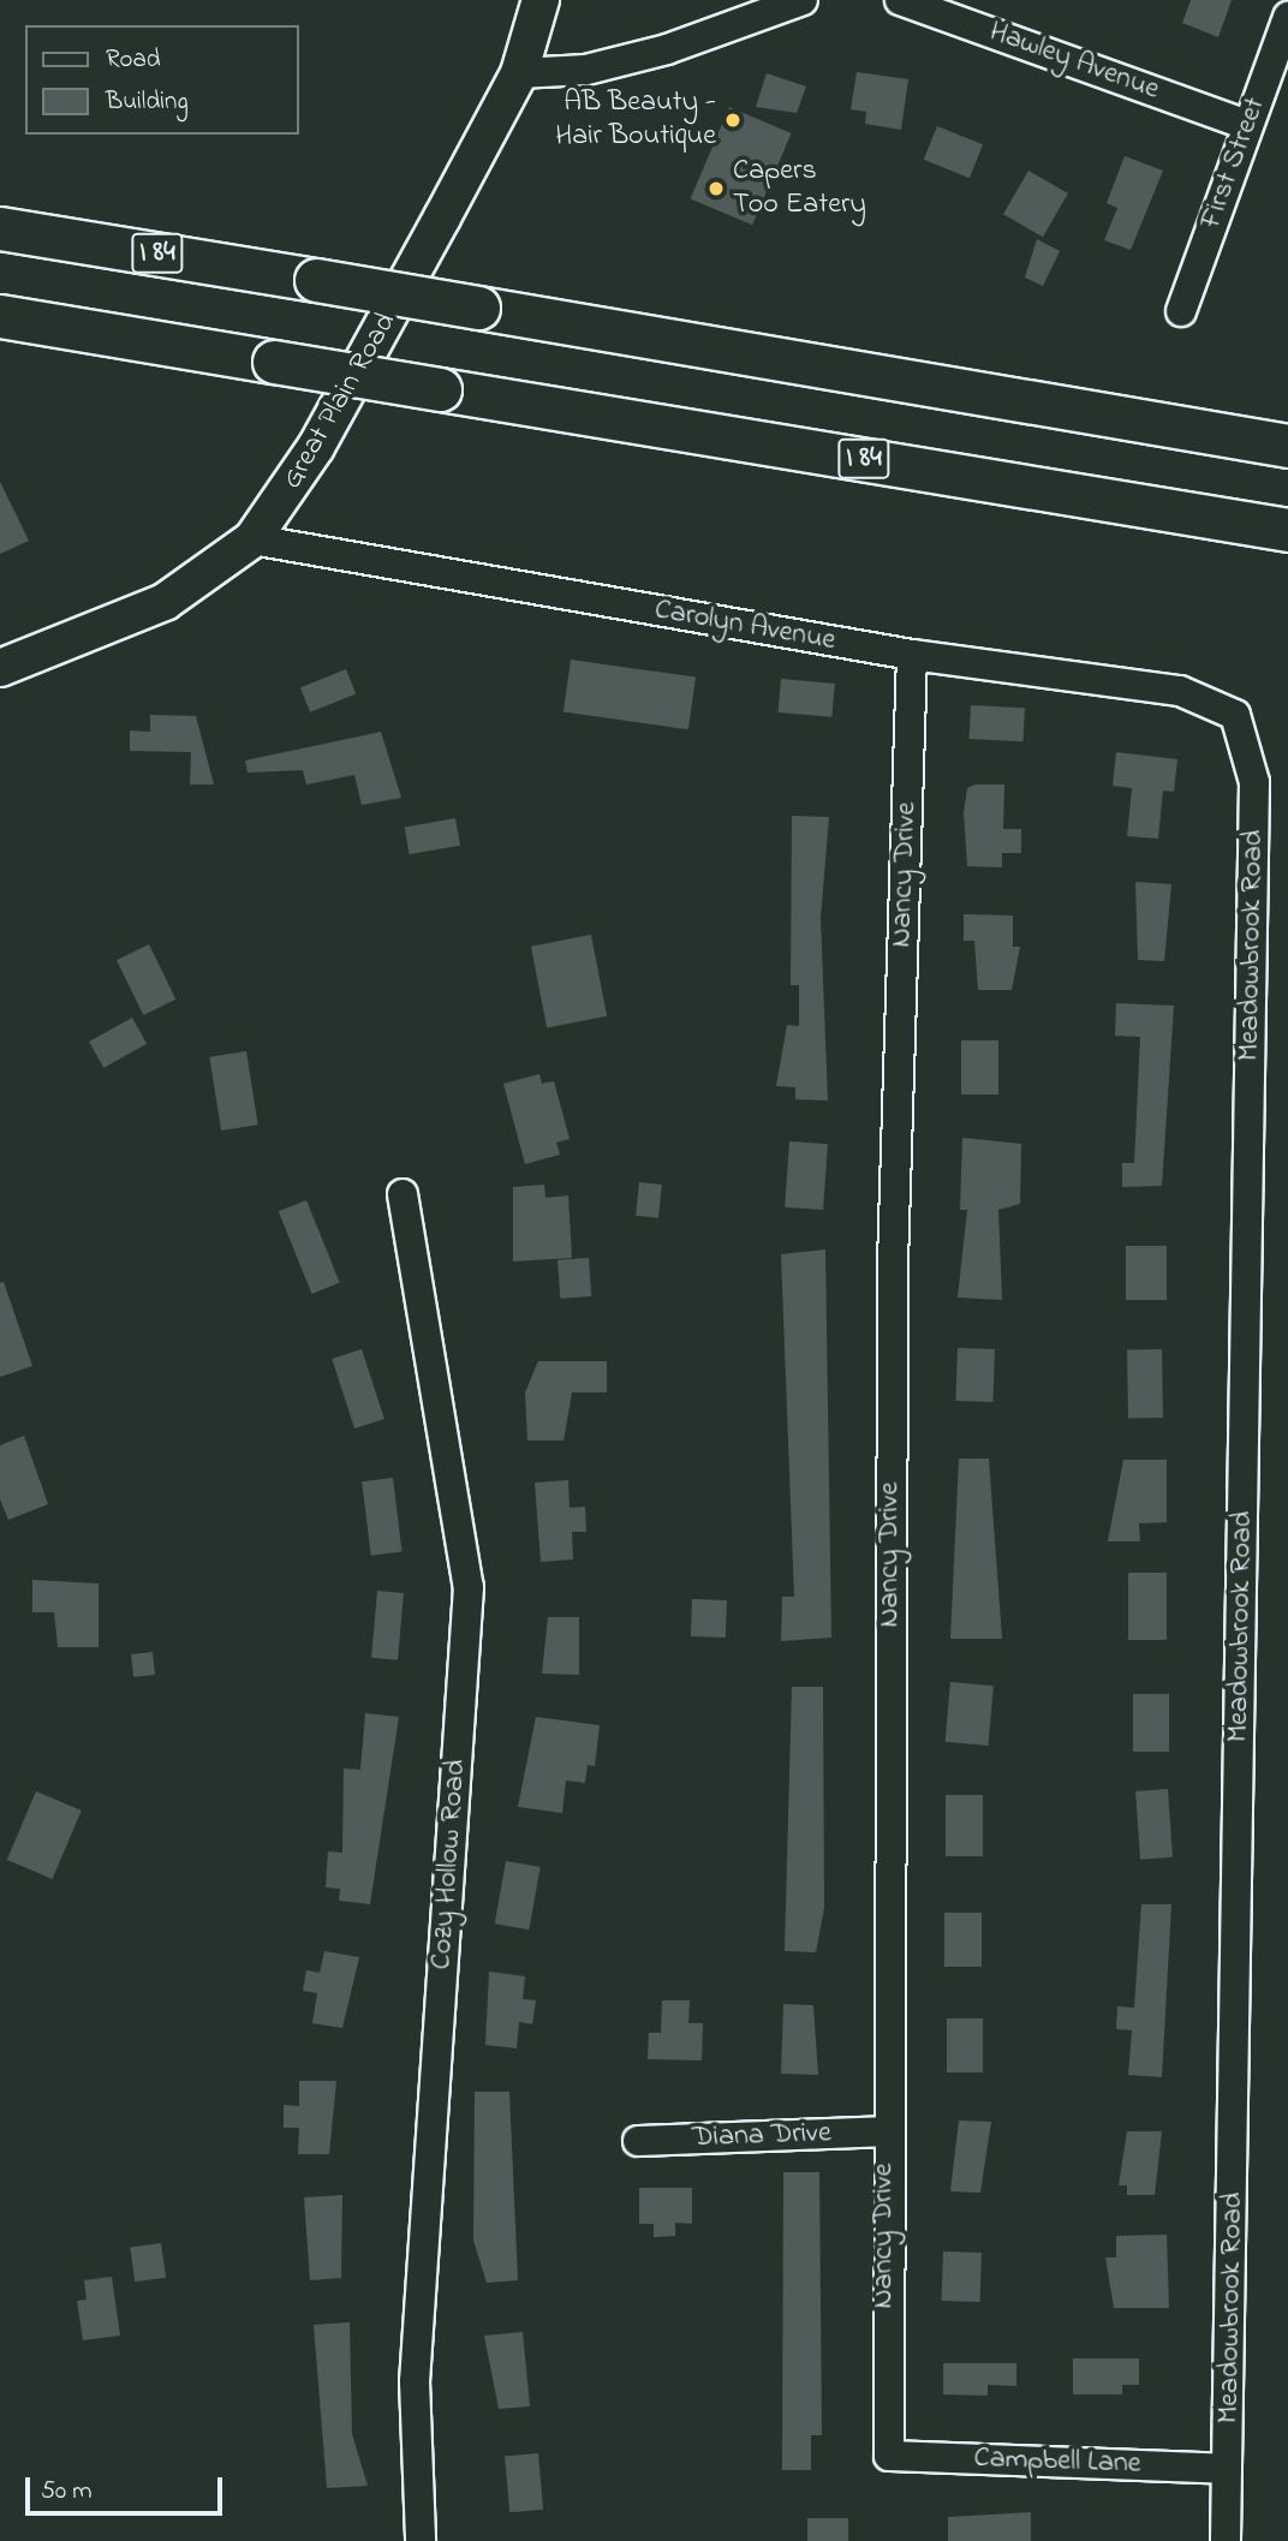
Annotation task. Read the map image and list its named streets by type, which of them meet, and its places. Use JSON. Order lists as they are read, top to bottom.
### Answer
{
  "streets": {
    "highway": ["I 84"],
    "main road": ["Great Plain Road"],
    "street": [
      "Hawley Avenue",
      "First Street",
      "Carolyn Avenue",
      "Nancy Drive",
      "Meadowbrook Road",
      "Cozy Hollow Road",
      "Diana Drive",
      "Campbell Lane"
    ]
  },
  "crossings": [
    ["Hawley Avenue", "First Street"],
    ["Great Plain Road", "Carolyn Avenue"],
    ["Carolyn Avenue", "Nancy Drive"],
    ["Carolyn Avenue", "Meadowbrook Road"],
    ["Nancy Drive", "Diana Drive"],
    ["Nancy Drive", "Campbell Lane"],
    ["Meadowbrook Road", "Campbell Lane"]
  ],
  "places": ["AB Beauty - Hair Boutique", "Capers Too Eatery"],
  "legend": ["Road", "Building"],
  "scale_bar": "50 m"
}
